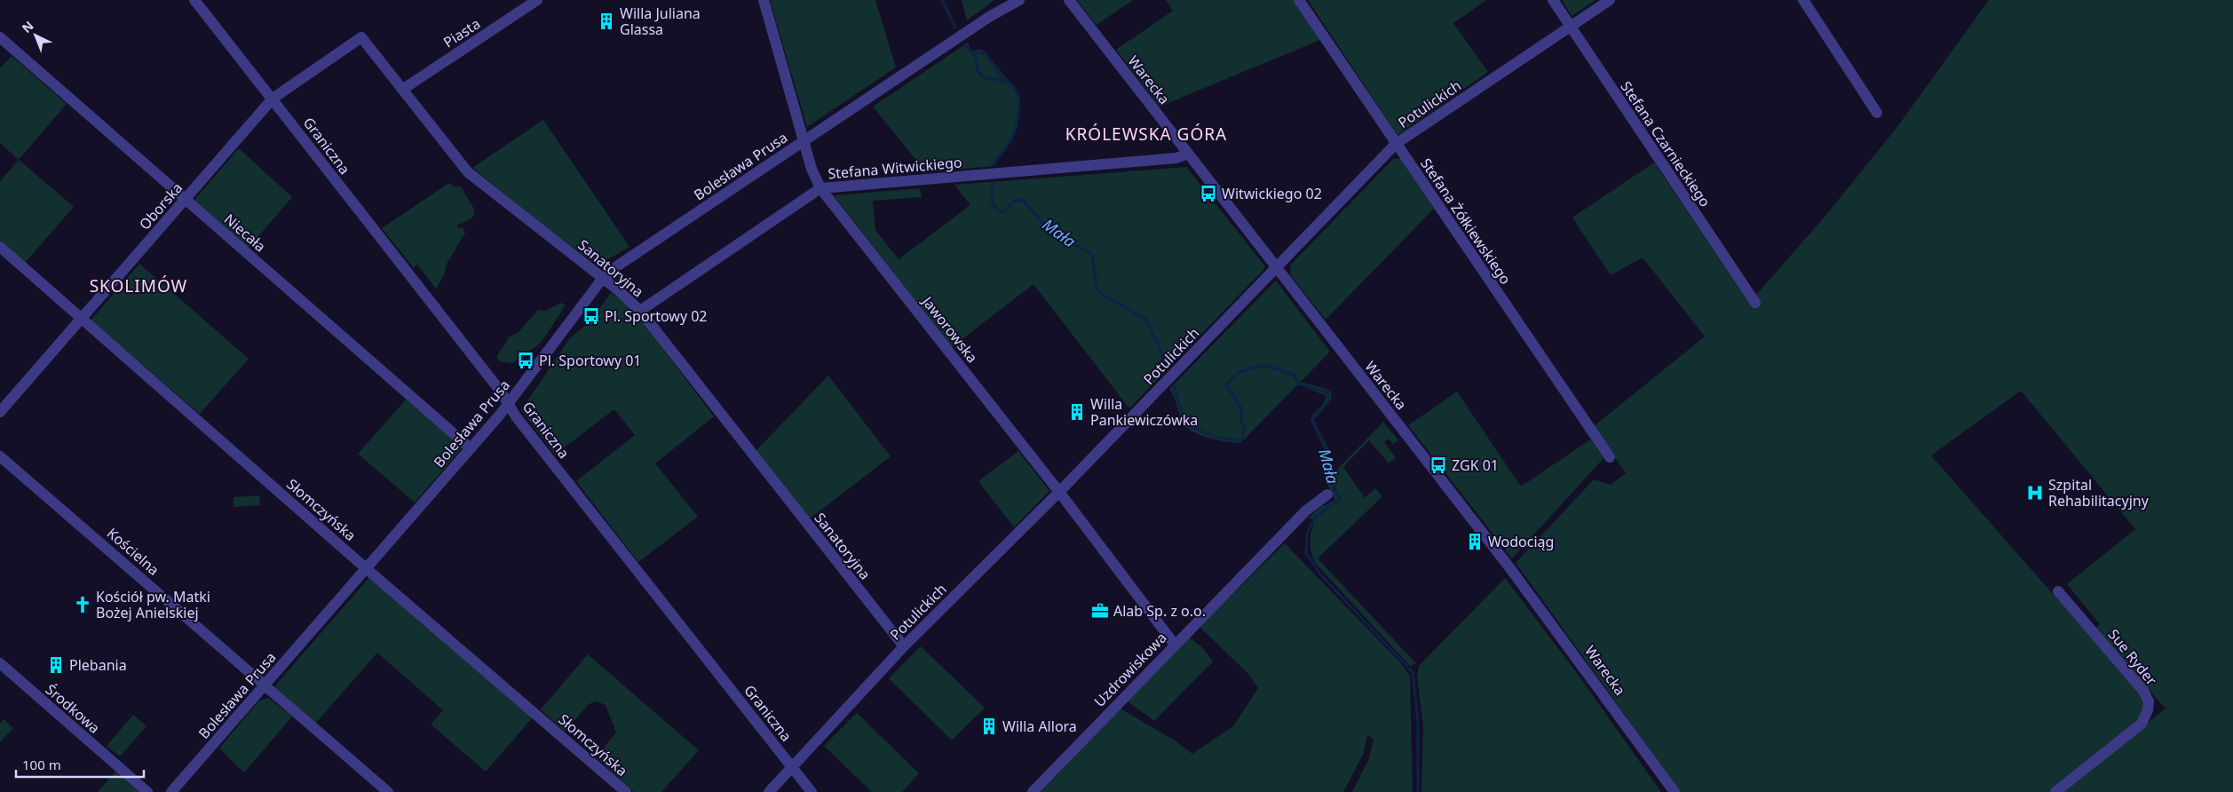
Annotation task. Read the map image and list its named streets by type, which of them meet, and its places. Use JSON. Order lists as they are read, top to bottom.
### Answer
{
  "streets": {
    "street": [
      "Piasta",
      "Warecka",
      "Potulickich",
      "Stefana Czarnieckiego",
      "Graniczna",
      "Bolesława Prusa",
      "Stefana Witwickiego",
      "Oborska",
      "Stefana Żółkiewskiego",
      "Niecała",
      "Sanatoryjna",
      "Jaworowska",
      "Słomczyńska",
      "Kościelna",
      "Sue Ryder",
      "Uzdrowiskowa",
      "Środkowa"
    ]
  },
  "crossings": [
    ["Piasta", "Sanatoryjna"],
    ["Warecka", "Potulickich"],
    ["Warecka", "Stefana Witwickiego"],
    ["Potulickich", "Stefana Czarnieckiego"],
    ["Potulickich", "Graniczna"],
    ["Potulickich", "Stefana Żółkiewskiego"],
    ["Potulickich", "Sanatoryjna"],
    ["Potulickich", "Jaworowska"],
    ["Graniczna", "Bolesława Prusa"],
    ["Graniczna", "Oborska"],
    ["Bolesława Prusa", "Niecała"],
    ["Bolesława Prusa", "Sanatoryjna"],
    ["Bolesława Prusa", "Jaworowska"],
    ["Bolesława Prusa", "Słomczyńska"],
    ["Bolesława Prusa", "Kościelna"],
    ["Stefana Witwickiego", "Sanatoryjna"],
    ["Stefana Witwickiego", "Jaworowska"],
    ["Oborska", "Niecała"],
    ["Oborska", "Sanatoryjna"],
    ["Oborska", "Słomczyńska"],
    ["Jaworowska", "Uzdrowiskowa"]
  ],
  "districts": ["KRÓLEWSKA GÓRA", "SKOLIMÓW"],
  "water": ["Mała"],
  "places": {
    "building": [
      "Willa Juliana Glassa",
      "Willa Pankiewiczówka",
      "Wodociąg",
      "Plebania",
      "Willa Allora"
    ],
    "bus stop": [
      "Witwickiego 02",
      "Pl. Sportowy 02",
      "Pl. Sportowy 01",
      "ZGK 01"
    ],
    "hospital": ["Szpital Rehabilitacyjny"],
    "church": ["Kościół pw. Matki Bożej Anielskiej"],
    "office": ["Alab Sp. z o.o."]
  },
  "scale_bar": "100 m",
  "north": "top left"
}
